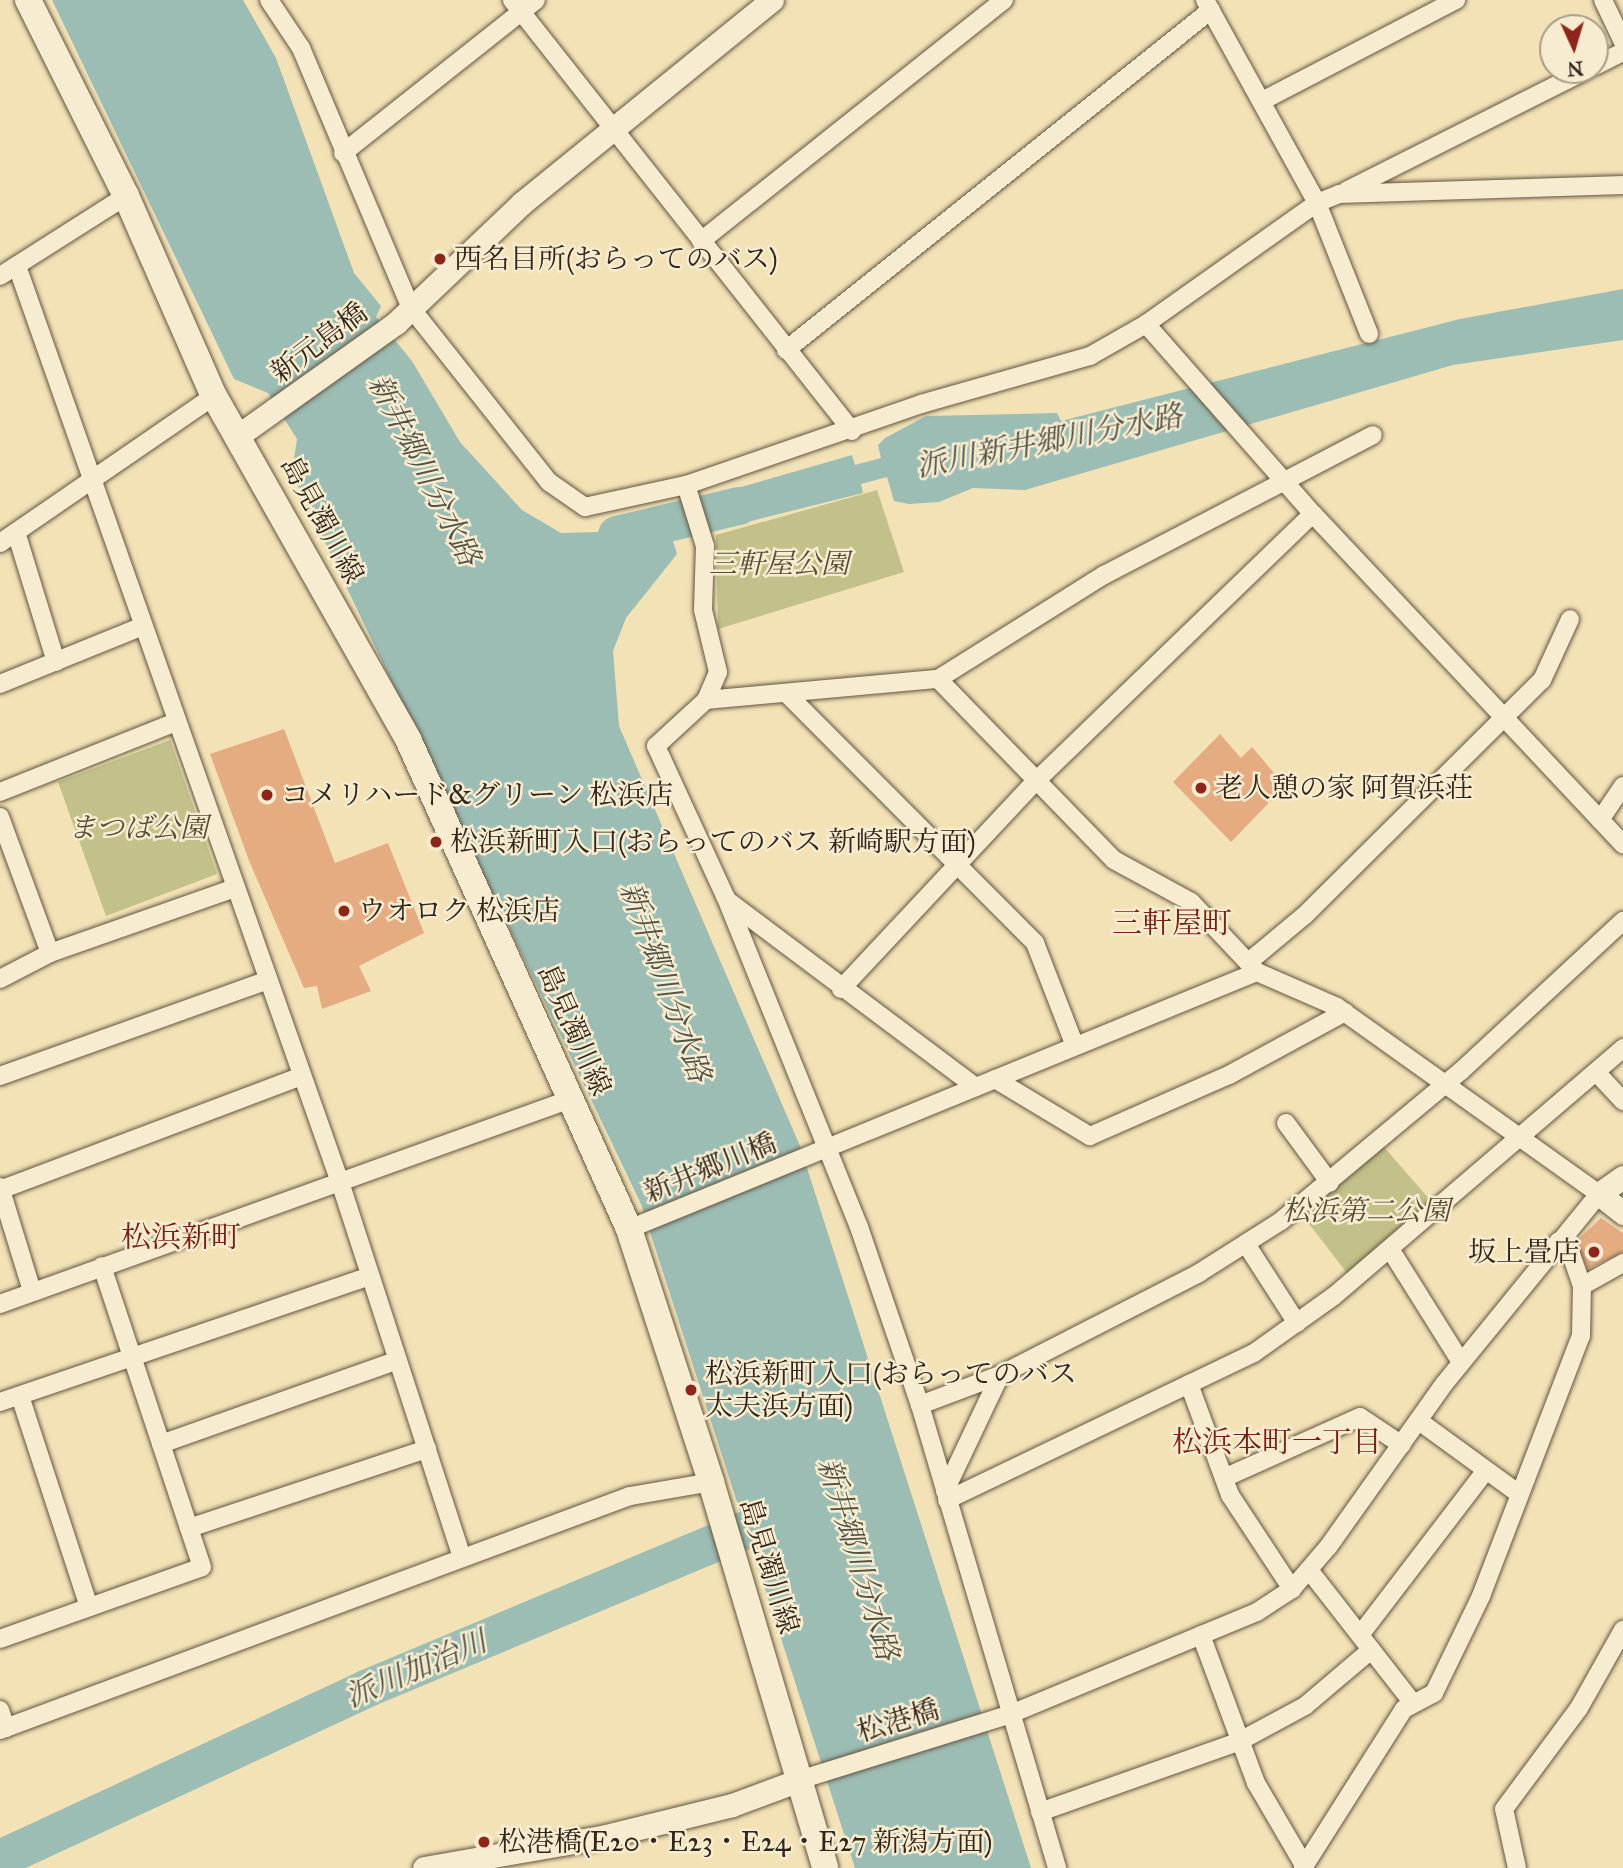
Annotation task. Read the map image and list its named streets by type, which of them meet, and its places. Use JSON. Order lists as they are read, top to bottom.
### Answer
{
  "streets": {
    "main road": ["島見濁川線"],
    "street": ["新元島橋", "新井郷川橋", "松港橋"]
  },
  "crossings": [
    ["新元島橋", "島見濁川線"],
    ["島見濁川線", "新井郷川橋"],
    ["島見濁川線", "松港橋"]
  ],
  "districts": ["三軒屋町", "松浜新町", "松浜本町一丁目"],
  "water": ["派川新井郷川分水路", "新井郷川分水路", "派川加治川"],
  "parks": ["三軒屋公園", "まつば公園", "松浜第二公園"],
  "places": [
    "西名目所(おらってのバス)",
    "老人憩の家 阿賀浜荘",
    "コメリハード&グリーン 松浜店",
    "松浜新町入口(おらってのバス 新崎駅方面)",
    "ウオロク 松浜店",
    "坂上畳店",
    "松浜新町入口(おらってのバス 太夫浜方面)",
    "松港橋(E20・E23・E24・E27 新潟方面)"
  ],
  "north": "bottom"
}
